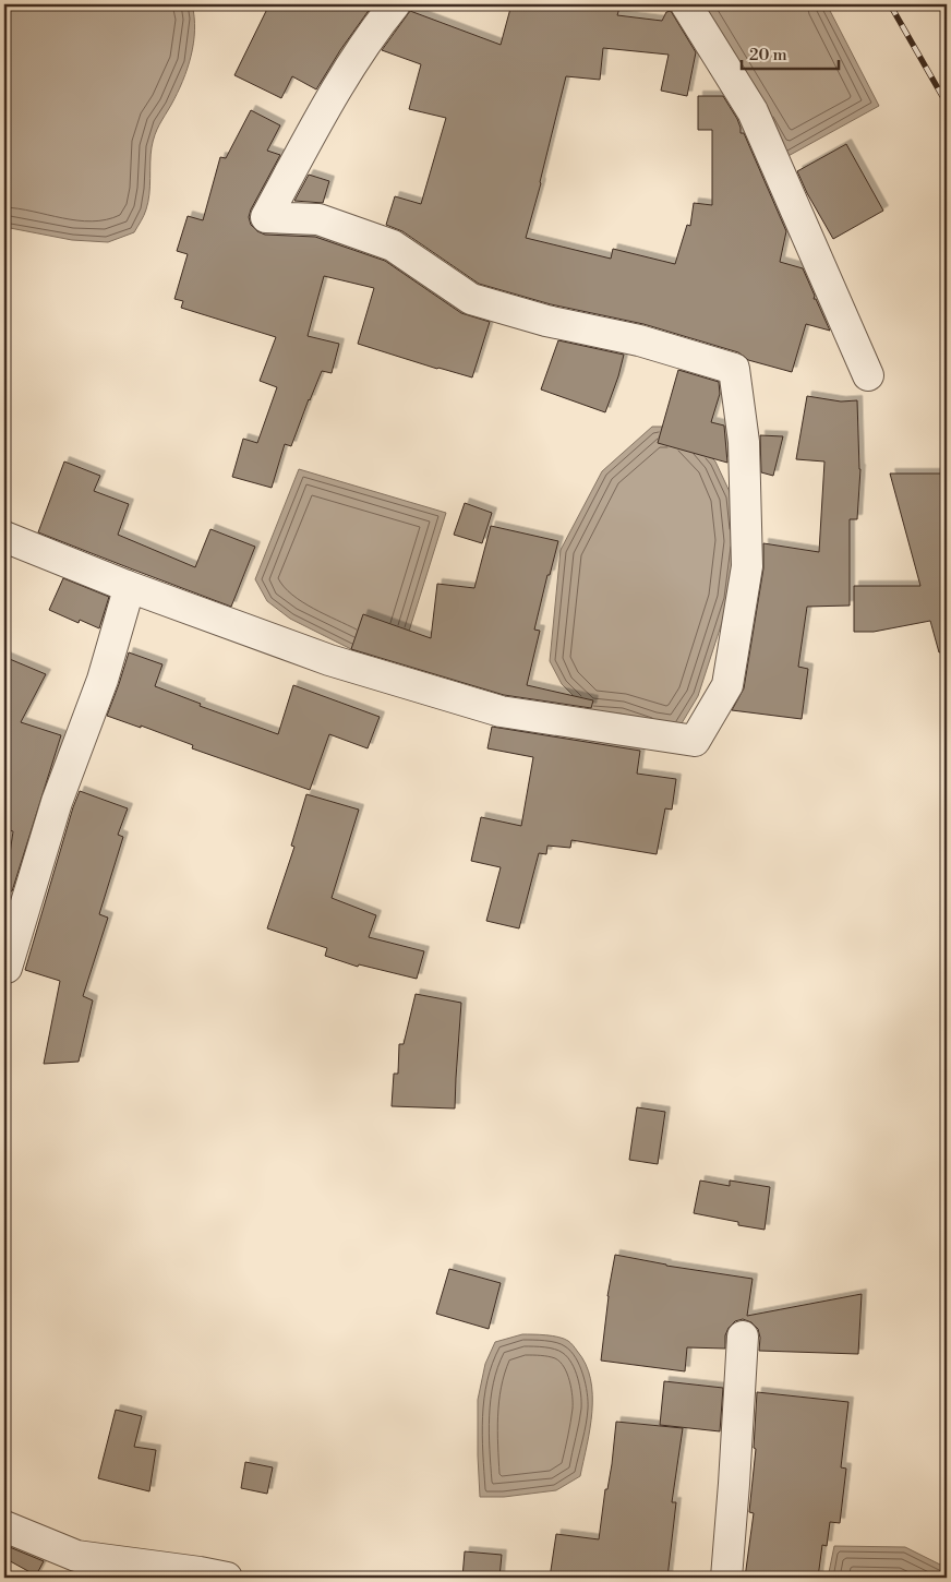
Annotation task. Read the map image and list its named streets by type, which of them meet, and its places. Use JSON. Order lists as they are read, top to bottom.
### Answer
{
  "scale_bar": "20 m"
}
